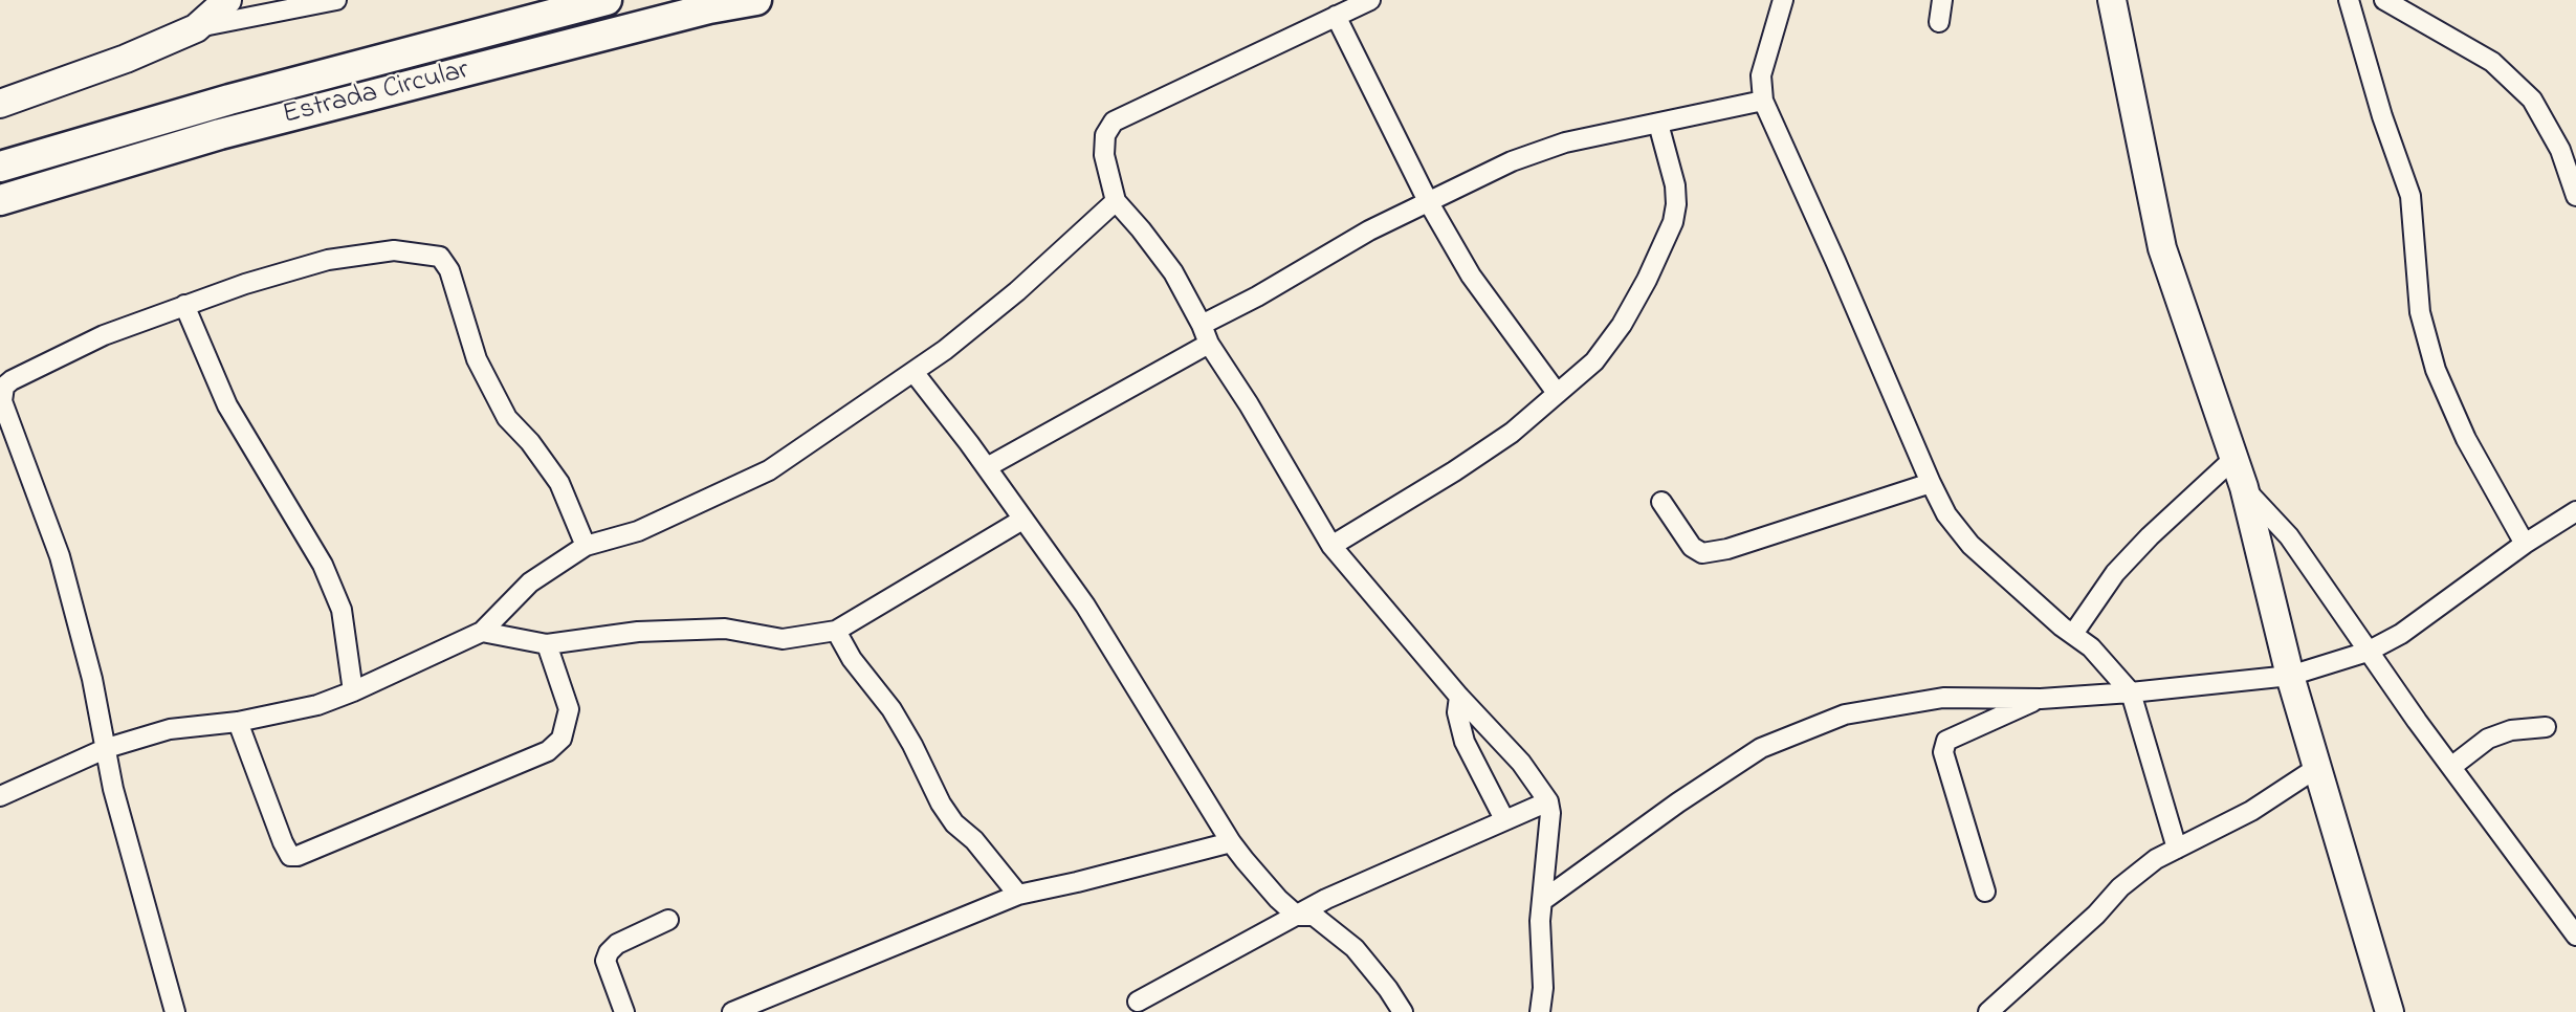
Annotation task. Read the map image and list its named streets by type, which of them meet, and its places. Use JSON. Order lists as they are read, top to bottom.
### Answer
{
  "streets": {
    "main road": ["Estrada Circular"]
  }
}
